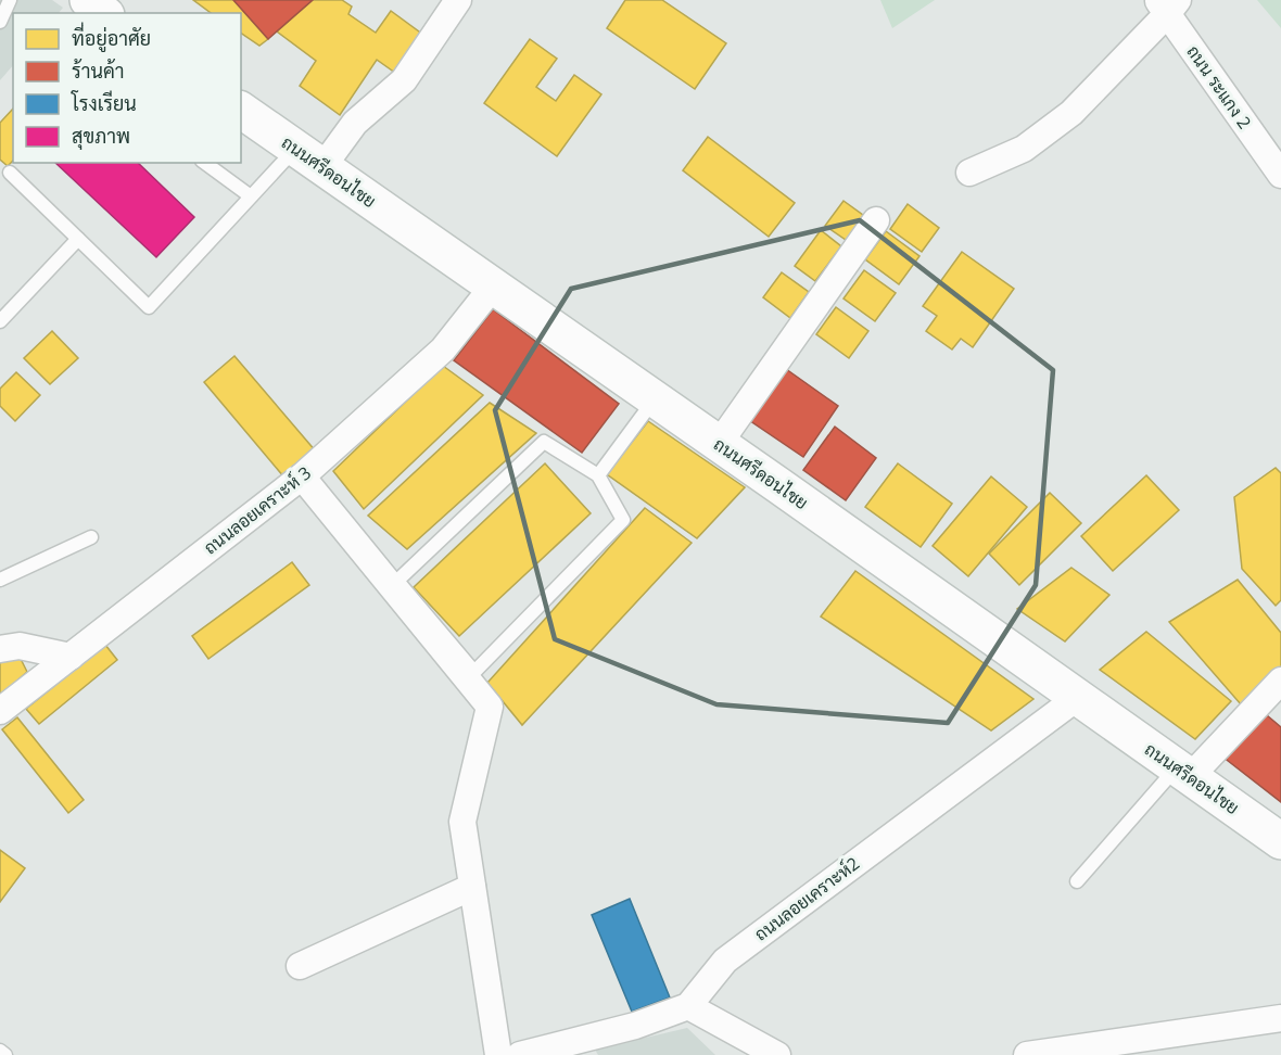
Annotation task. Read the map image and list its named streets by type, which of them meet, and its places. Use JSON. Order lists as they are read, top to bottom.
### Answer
{
  "streets": {
    "street": [
      "ถนน ระแกง 2",
      "ถนนศรีดอนไชย",
      "ถนนลอยเคราะห์ 3",
      "ถนนลอยเคราะห์2"
    ]
  },
  "crossings": [
    ["ถนนศรีดอนไชย", "ถนนลอยเคราะห์ 3"],
    ["ถนนศรีดอนไชย", "ถนนลอยเคราะห์2"]
  ],
  "legend": [
    "ที่อยู่อาศัย",
    "ร้านค้า",
    "โรงเรียน",
    "สุขภาพ"
  ]
}
